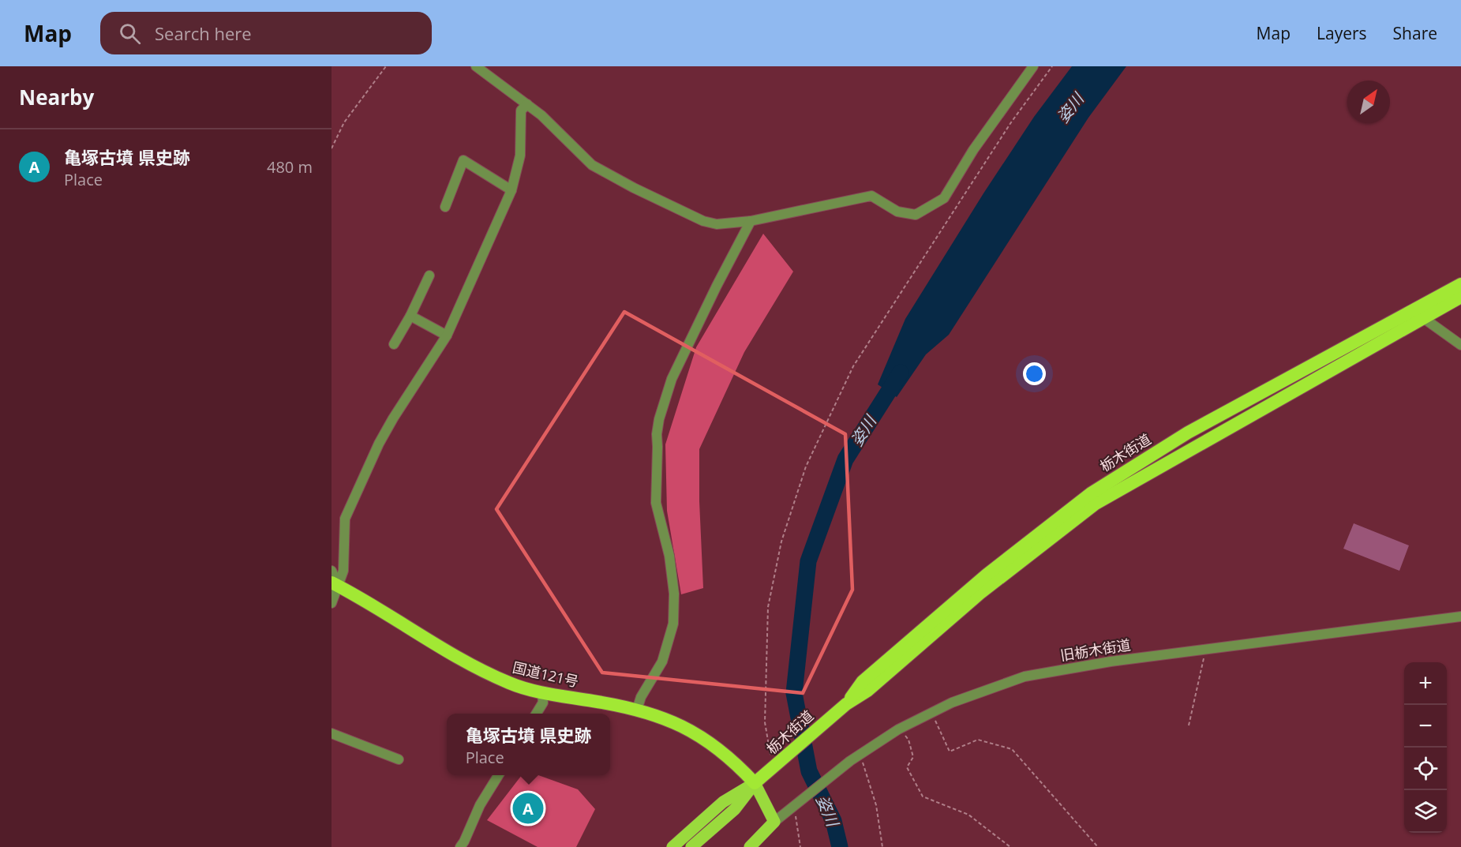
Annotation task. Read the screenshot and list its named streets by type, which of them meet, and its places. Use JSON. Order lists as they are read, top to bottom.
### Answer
{
  "streets": {
    "highway": ["栃木街道", "国道121号"],
    "street": ["旧栃木街道"]
  },
  "crossings": [
    ["栃木街道", "国道121号"]
  ],
  "water": ["姿川"],
  "north": "top right",
  "page": {
    "header": "Map",
    "search": "Search here",
    "nav": ["Map", "Layers", "Share"],
    "heading": "Nearby",
    "list": [
      {
        "mark": "A",
        "name": "亀塚古墳 県史跡",
        "note": "Place",
        "value": "480 m"
      }
    ],
    "map_buttons": ["+", "−"],
    "popup": ["亀塚古墳 県史跡", "Place"],
    "pins": "A"
  }
}
